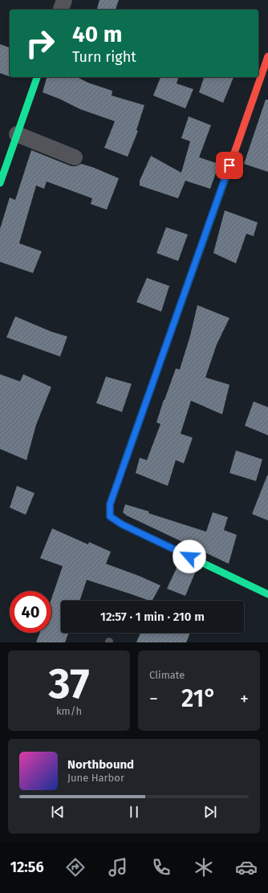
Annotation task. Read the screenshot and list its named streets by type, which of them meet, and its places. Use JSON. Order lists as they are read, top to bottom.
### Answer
{
  "page": {
    "turn": ["40 m", "Turn right"],
    "limit": "40",
    "trip": "12:57 · 1 min · 210 m",
    "tile": [
      ["37", "km/h"],
      "Climate"
    ],
    "heat": ["−", "21°", "+"],
    "song": ["Northbound", "June Harbor"],
    "tabs": "12:56"
  }
}
